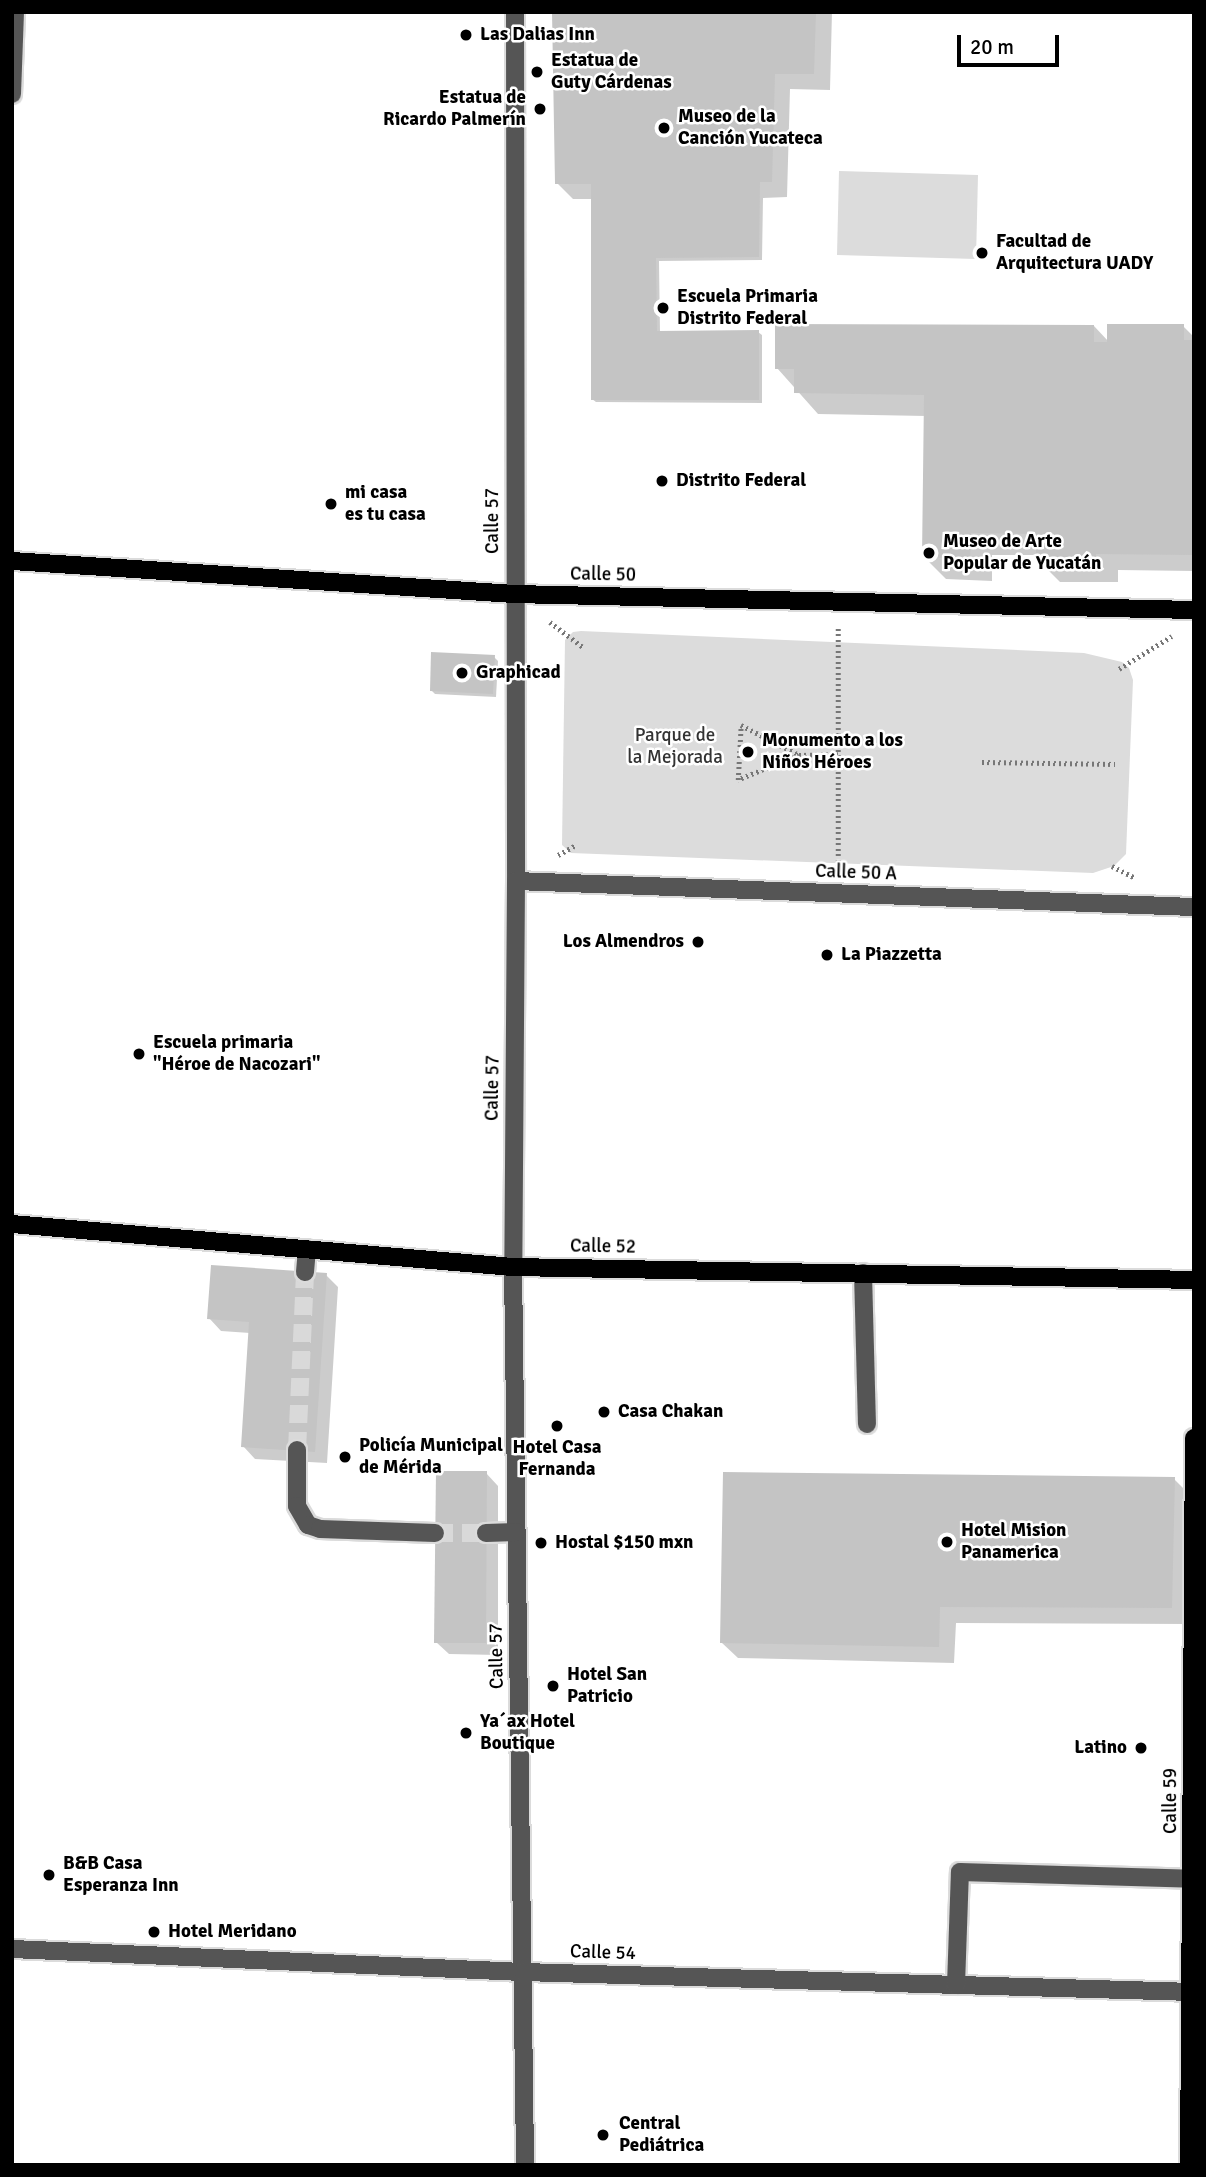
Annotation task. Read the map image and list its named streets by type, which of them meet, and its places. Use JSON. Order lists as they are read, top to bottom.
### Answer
{
  "streets": {
    "main road": ["Calle 50", "Calle 52", "Calle 59"],
    "street": ["Calle 57", "Calle 50 A", "Calle 54"]
  },
  "crossings": [
    ["Calle 57", "Calle 50"],
    ["Calle 57", "Calle 50 A"],
    ["Calle 57", "Calle 52"],
    ["Calle 57", "Calle 54"],
    ["Calle 59", "Calle 54"]
  ],
  "parks": ["Parque de la Mejorada"],
  "places": [
    "Las Dalias Inn",
    "Estatua de Guty Cárdenas",
    "Estatua de Ricardo Palmerín",
    "Museo de la Canción Yucateca",
    "Facultad de Arquitectura UADY",
    "Escuela Primaria Distrito Federal",
    "Distrito Federal",
    "mi casa es tu casa",
    "Museo de Arte Popular de Yucatán",
    "Graphicad",
    "Monumento a los Niños Héroes",
    "Los Almendros",
    "La Piazzetta",
    "Escuela primaria \"Héroe de Nacozari\"",
    "Casa Chakan",
    "Hotel Casa Fernanda",
    "Policía Municipal de Mérida",
    "Hotel Mision Panamerica",
    "Hostal $150 mxn",
    "Hotel San Patricio",
    "Ya´ax Hotel Boutique",
    "Latino",
    "B&B Casa Esperanza Inn",
    "Hotel Meridano",
    "Central Pediátrica"
  ],
  "scale_bar": "20 m"
}
